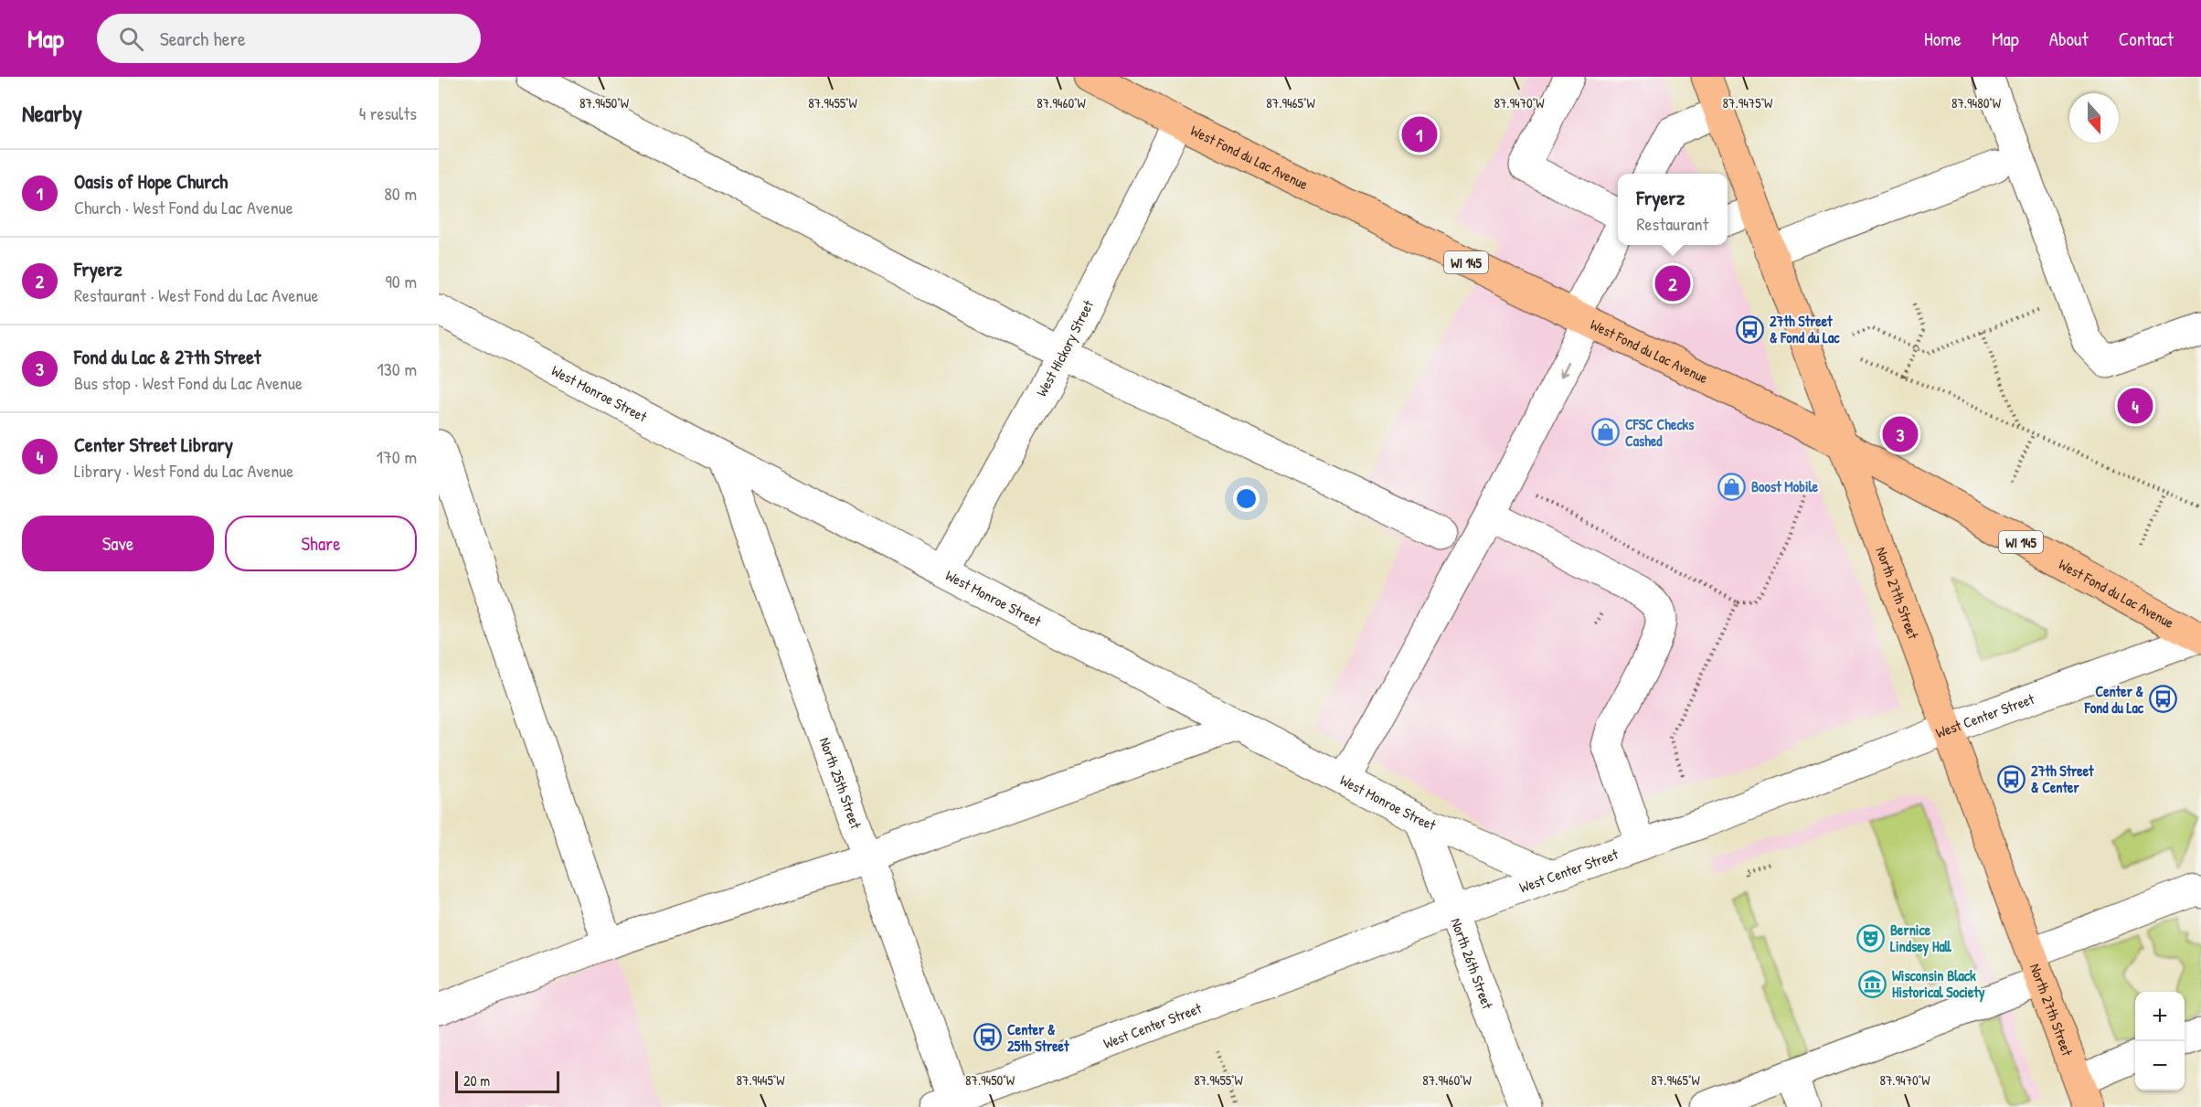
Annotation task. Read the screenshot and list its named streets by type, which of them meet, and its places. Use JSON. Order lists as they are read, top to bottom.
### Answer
{
  "streets": {
    "main road": ["West Fond du Lac Avenue", "WI 145", "North 27th Street"],
    "street": [
      "West Hickory Street",
      "West Monroe Street",
      "West Center Street",
      "North 25th Street",
      "North 26th Street"
    ]
  },
  "crossings": [
    ["West Fond du Lac Avenue", "West Hickory Street"],
    ["West Fond du Lac Avenue", "North 27th Street"],
    ["West Fond du Lac Avenue", "West Center Street"],
    ["West Hickory Street", "West Monroe Street"],
    ["West Monroe Street", "West Center Street"],
    ["West Monroe Street", "North 25th Street"],
    ["West Monroe Street", "North 26th Street"],
    ["North 27th Street", "West Center Street"],
    ["West Center Street", "North 25th Street"],
    ["West Center Street", "North 26th Street"]
  ],
  "places": {
    "bus stop": [
      "27th Street & Fond du Lac",
      "Center & Fond du Lac",
      "27th Street & Center",
      "Center & 25th Street"
    ],
    "shop": ["CFSC Checks Cashed", "Boost Mobile"],
    "theatre": ["Bernice Lindsey Hall"],
    "museum": ["Wisconsin Black Historical Society"]
  },
  "scale_bar": "20 m",
  "north": "bottom",
  "page": {
    "header": "Map",
    "search": "Search here",
    "nav": [
      "Home",
      "Map",
      "About",
      "Contact"
    ],
    "heading": ["Nearby", "4 results"],
    "pins": [
      "1",
      "2",
      "4",
      "3"
    ],
    "list": [
      {
        "mark": "1",
        "name": "Oasis of Hope Church",
        "note": "Church · West Fond du Lac Avenue",
        "value": "80 m"
      },
      {
        "mark": "2",
        "name": "Fryerz",
        "note": "Restaurant · West Fond du Lac Avenue",
        "value": "90 m"
      },
      {
        "mark": "3",
        "name": "Fond du Lac & 27th Street",
        "note": "Bus stop · West Fond du Lac Avenue",
        "value": "130 m"
      },
      {
        "mark": "4",
        "name": "Center Street Library",
        "note": "Library · West Fond du Lac Avenue",
        "value": "170 m"
      }
    ],
    "popup": ["Fryerz", "Restaurant"],
    "buttons": ["Save", "Share"],
    "map_buttons": ["+", "−"],
    "scale": "20 m"
  },
  "coordinates": [
    "87.9450°W",
    "87.9455°W",
    "87.9460°W",
    "87.9465°W",
    "87.9470°W",
    "87.9475°W",
    "87.9480°W",
    "87.9445°W"
  ]
}
